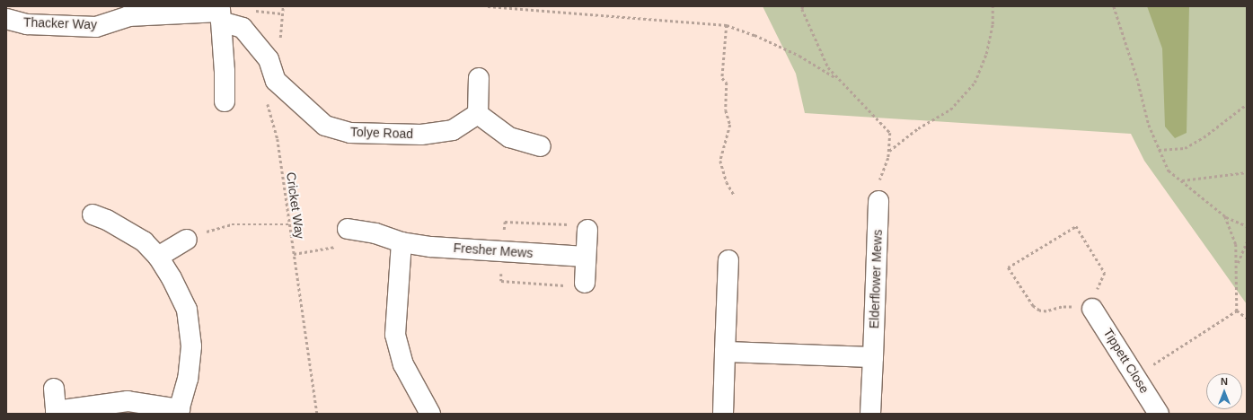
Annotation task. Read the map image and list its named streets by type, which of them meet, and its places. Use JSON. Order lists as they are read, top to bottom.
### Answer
{
  "streets": {
    "street": [
      "Thacker Way",
      "Tolye Road",
      "Fresher Mews",
      "Elderflower Mews",
      "Tippett Close"
    ],
    "path": ["Cricket Way"]
  },
  "north": "top"
}
